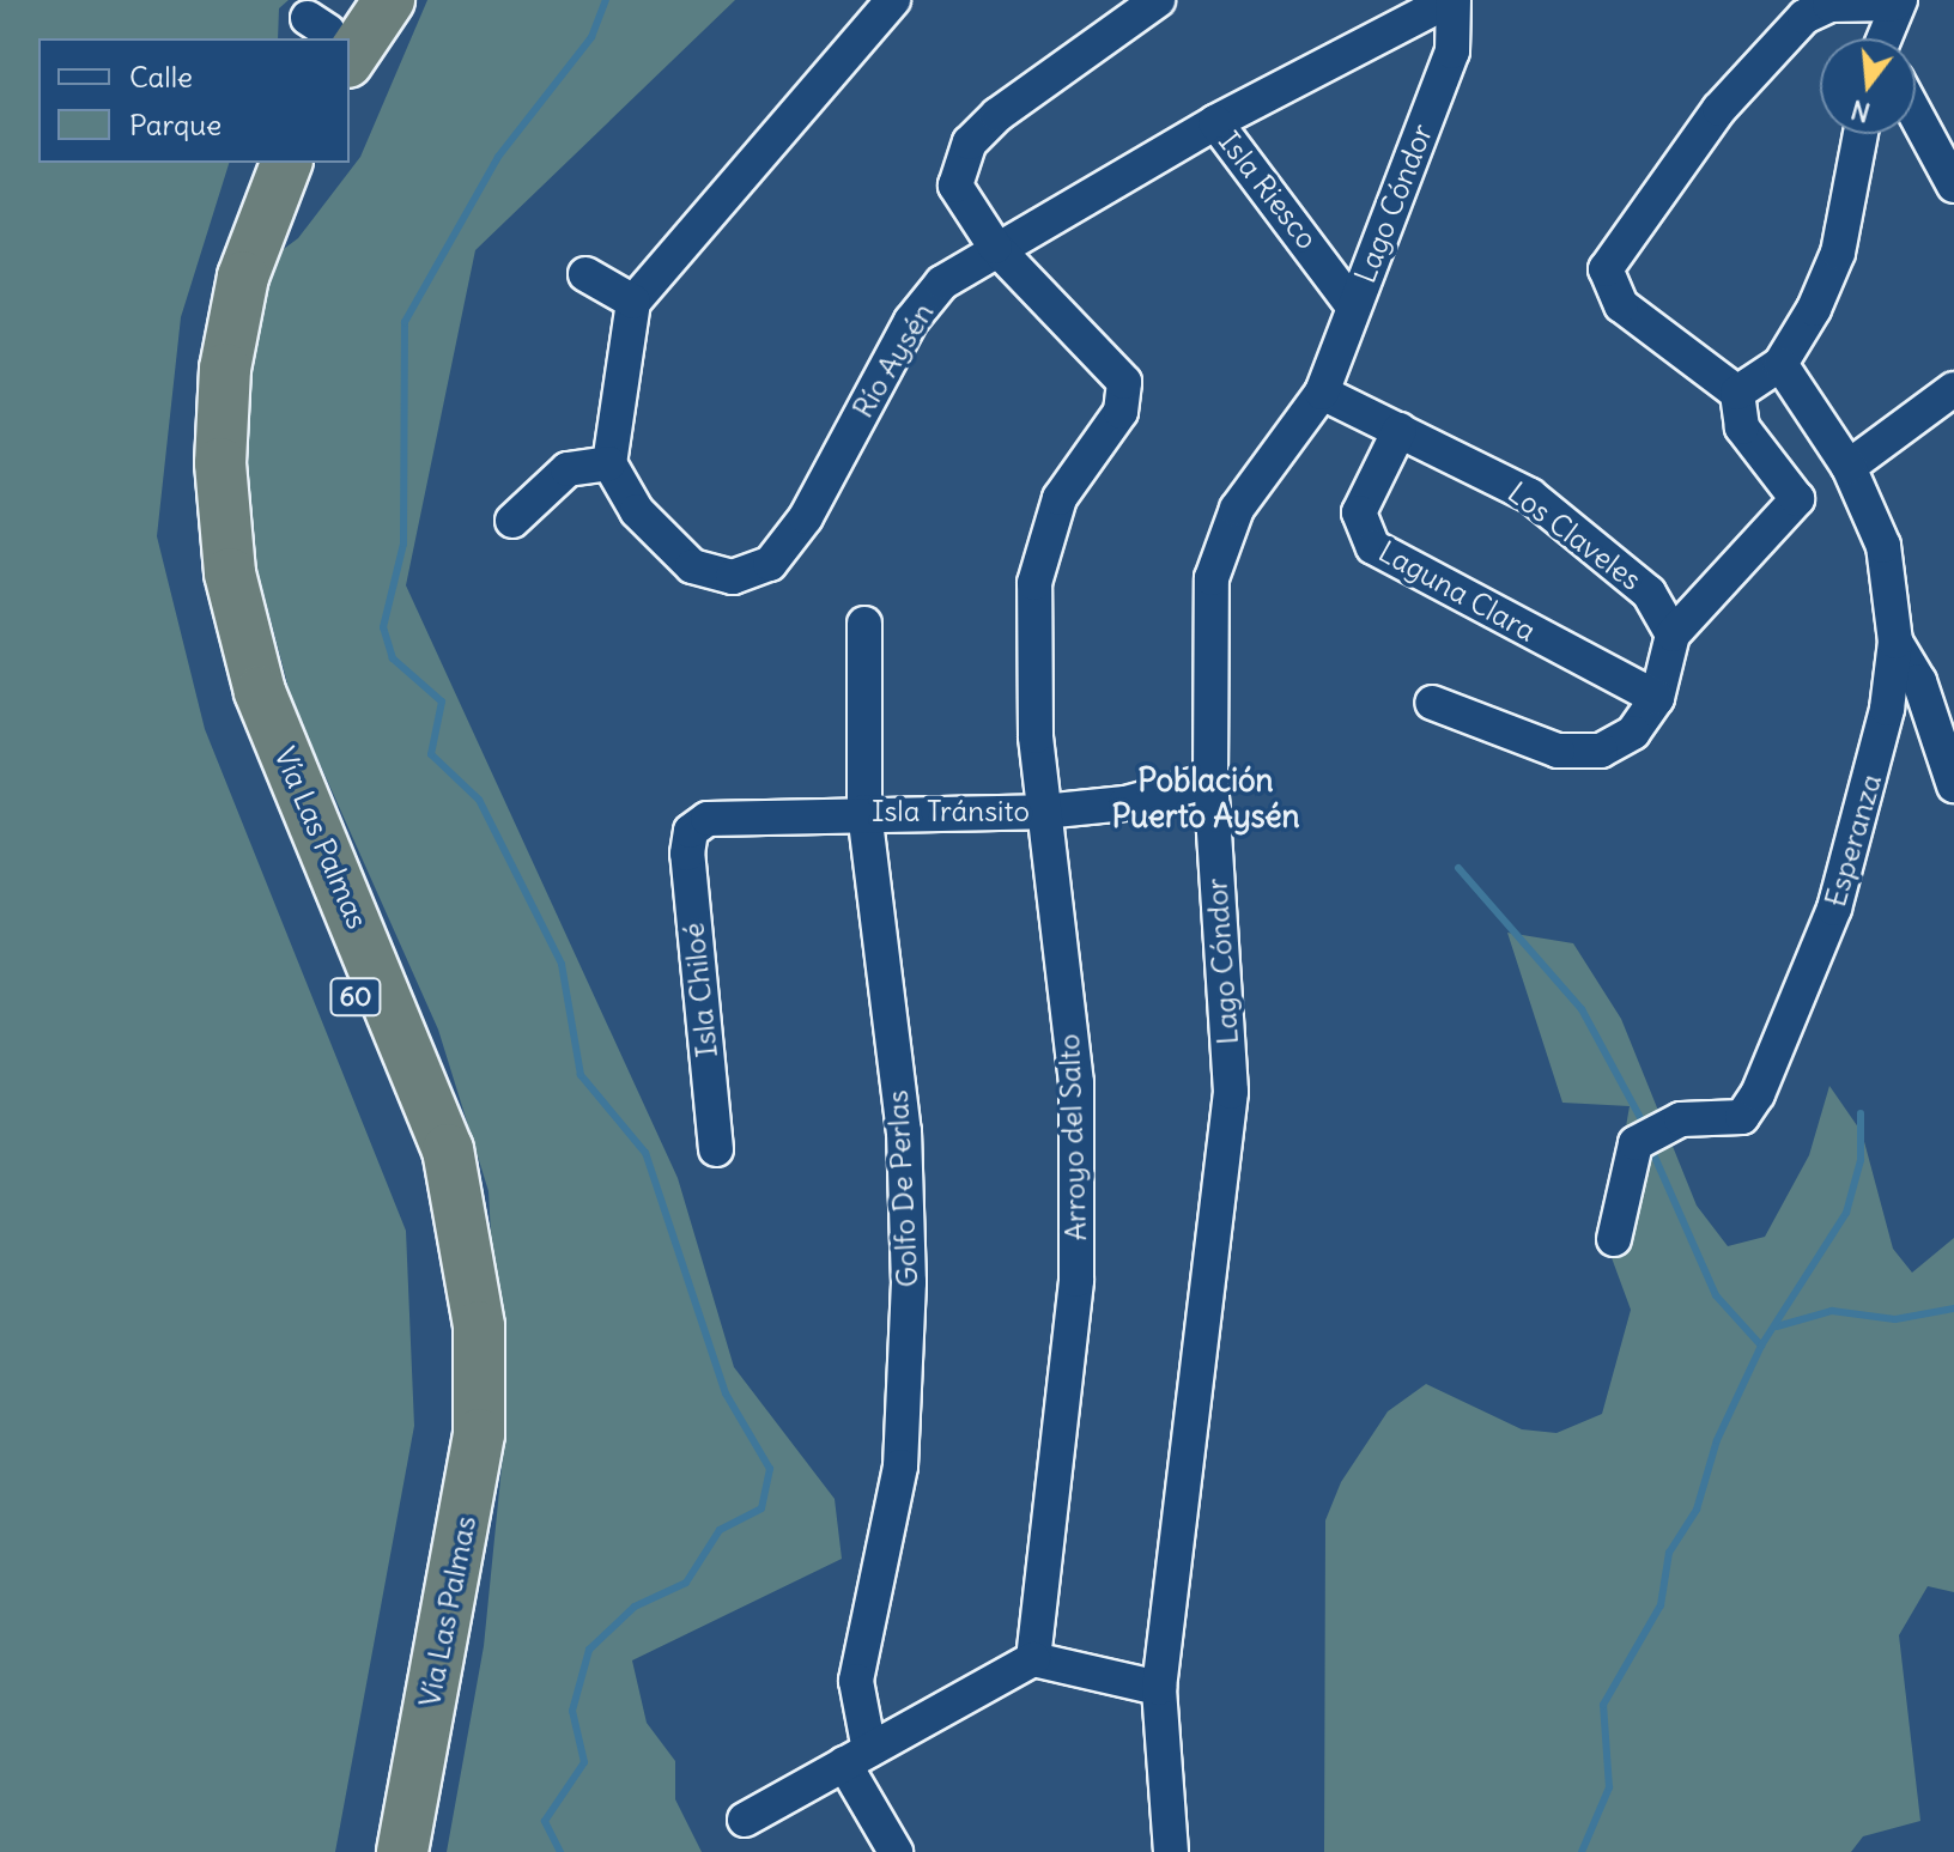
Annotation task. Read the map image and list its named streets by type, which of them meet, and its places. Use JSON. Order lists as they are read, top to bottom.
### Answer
{
  "streets": {
    "highway": ["Vía Las Palmas", "60"],
    "street": [
      "Isla Riesco",
      "Lago Cóndor",
      "Río Aysén",
      "Los Claveles",
      "Laguna Clara",
      "Isla Tránsito",
      "Esperanza",
      "Isla Chiloé",
      "Arroyo del Salto",
      "Golfo De Perlas"
    ]
  },
  "crossings": [
    ["Isla Riesco", "Lago Cóndor"],
    ["Isla Riesco", "Río Aysén"],
    ["Lago Cóndor", "Río Aysén"],
    ["Lago Cóndor", "Los Claveles"],
    ["Lago Cóndor", "Isla Tránsito"],
    ["Río Aysén", "Arroyo del Salto"],
    ["Los Claveles", "Laguna Clara"],
    ["Isla Tránsito", "Isla Chiloé"],
    ["Isla Tránsito", "Arroyo del Salto"],
    ["Isla Tránsito", "Golfo De Perlas"]
  ],
  "districts": ["Población Puerto Aysén"],
  "legend": ["Calle", "Parque"],
  "north": "bottom"
}
